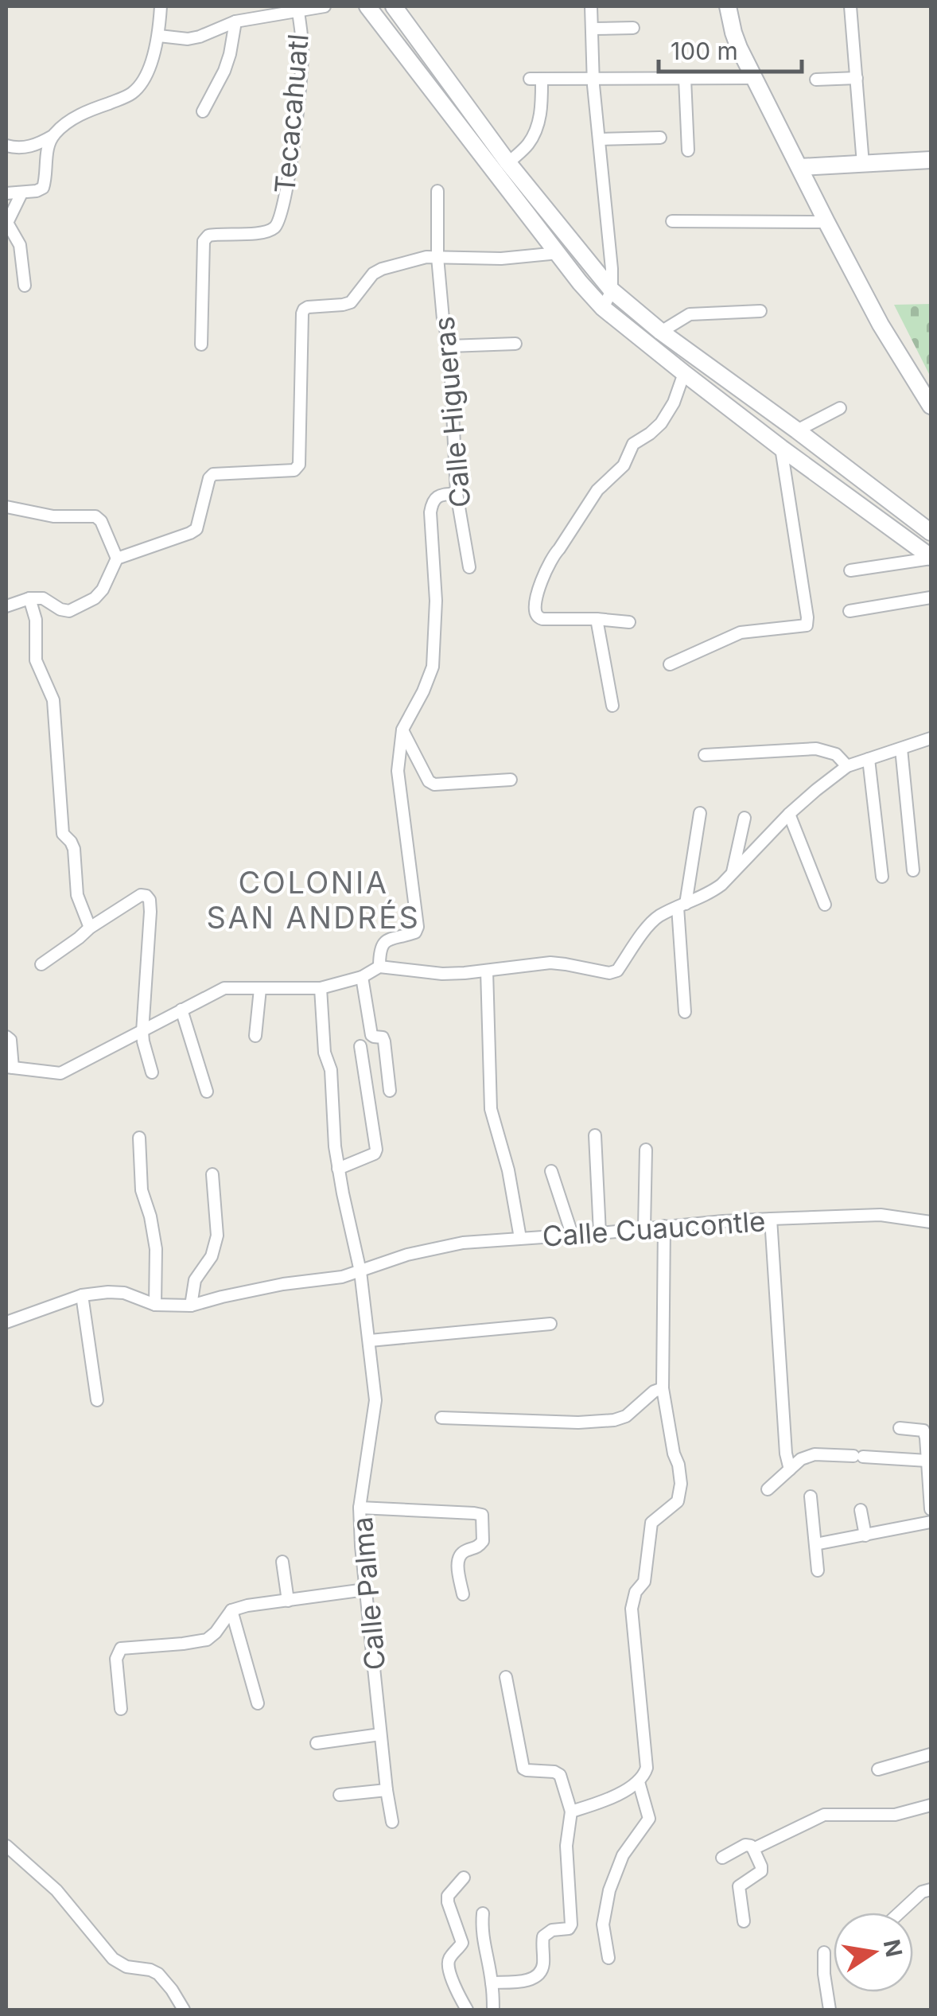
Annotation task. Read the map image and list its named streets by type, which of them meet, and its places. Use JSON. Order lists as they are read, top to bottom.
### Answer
{
  "streets": {
    "street": [
      "Tecacahuatl",
      "Calle Higueras",
      "Calle Cuaucontle",
      "Calle Palma"
    ]
  },
  "crossings": [
    ["Calle Cuaucontle", "Calle Palma"]
  ],
  "districts": ["COLONIA SAN ANDRÉS"],
  "scale_bar": "100 m",
  "north": "right"
}
